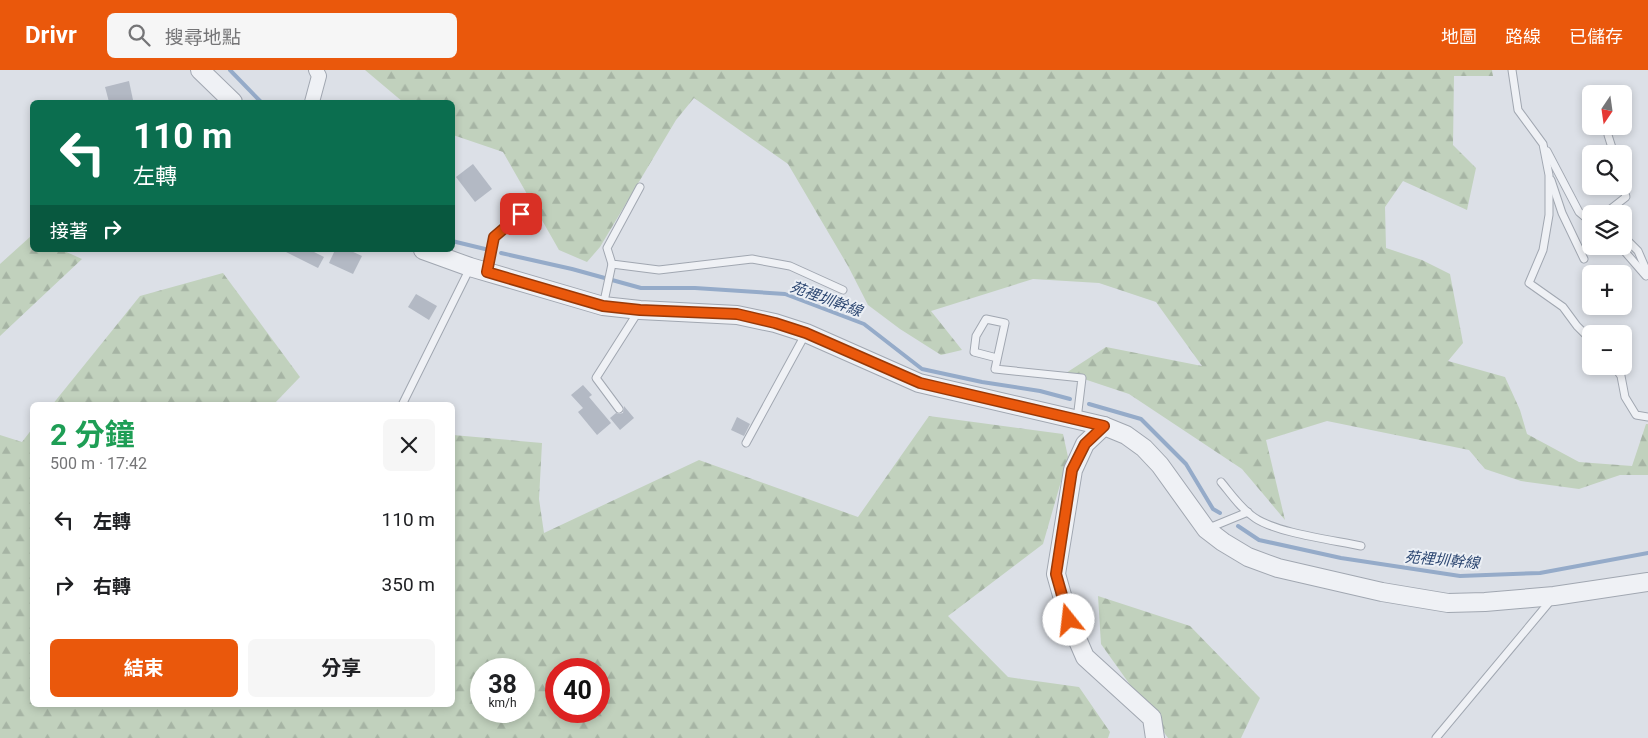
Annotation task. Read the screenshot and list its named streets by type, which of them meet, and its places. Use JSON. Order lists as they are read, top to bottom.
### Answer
{
  "water": ["苑裡圳幹線"],
  "north": "bottom",
  "page": {
    "header": "Drivr",
    "search": "搜尋地點",
    "nav": ["地圖", "路線", "已儲存"],
    "map_buttons": ["+", "−"],
    "turn": ["110 m", "左轉"],
    "then": "接著",
    "heading": ["2 分鐘", "500 m · 17:42"],
    "list": [
      {
        "name": "左轉",
        "value": "110 m"
      },
      {
        "name": "右轉",
        "value": "350 m"
      }
    ],
    "buttons": ["結束", "分享"],
    "speed": "38 km/h",
    "limit": "40"
  }
}
